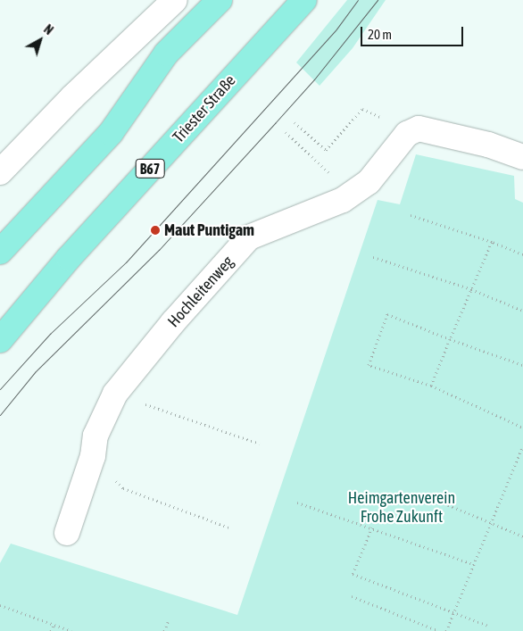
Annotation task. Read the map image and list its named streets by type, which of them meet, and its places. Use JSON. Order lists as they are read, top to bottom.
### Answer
{
  "streets": {
    "main road": ["Triester Straße", "B67"],
    "street": ["Hochleitenweg"]
  },
  "parks": ["Heimgartenverein Frohe Zukunft"],
  "places": ["Maut Puntigam"],
  "scale_bar": "20 m",
  "north": "top right"
}
